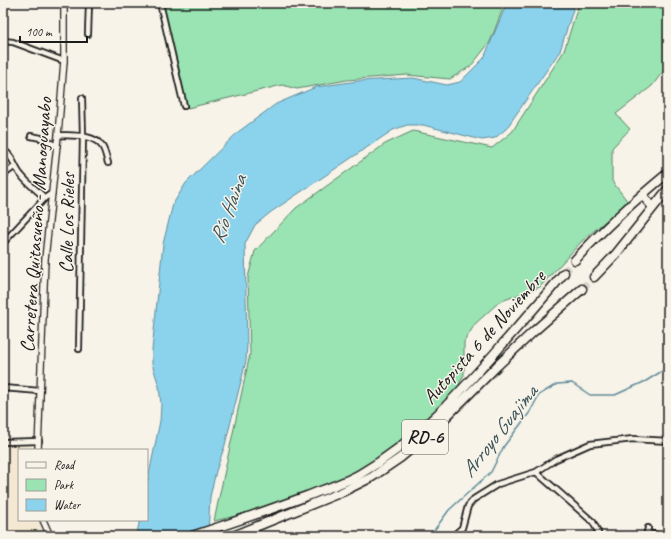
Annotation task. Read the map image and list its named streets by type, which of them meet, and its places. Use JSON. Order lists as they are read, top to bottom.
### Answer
{
  "streets": {
    "highway": ["Autopista 6 de Noviembre", "RD-6"],
    "street": ["Calle Los Rieles", "Carretera Quitasueño - Manoguayabo"]
  },
  "water": ["Río Haina", "Arroyo Guajima"],
  "legend": ["Road", "Park", "Water"],
  "scale_bar": "100 m"
}
